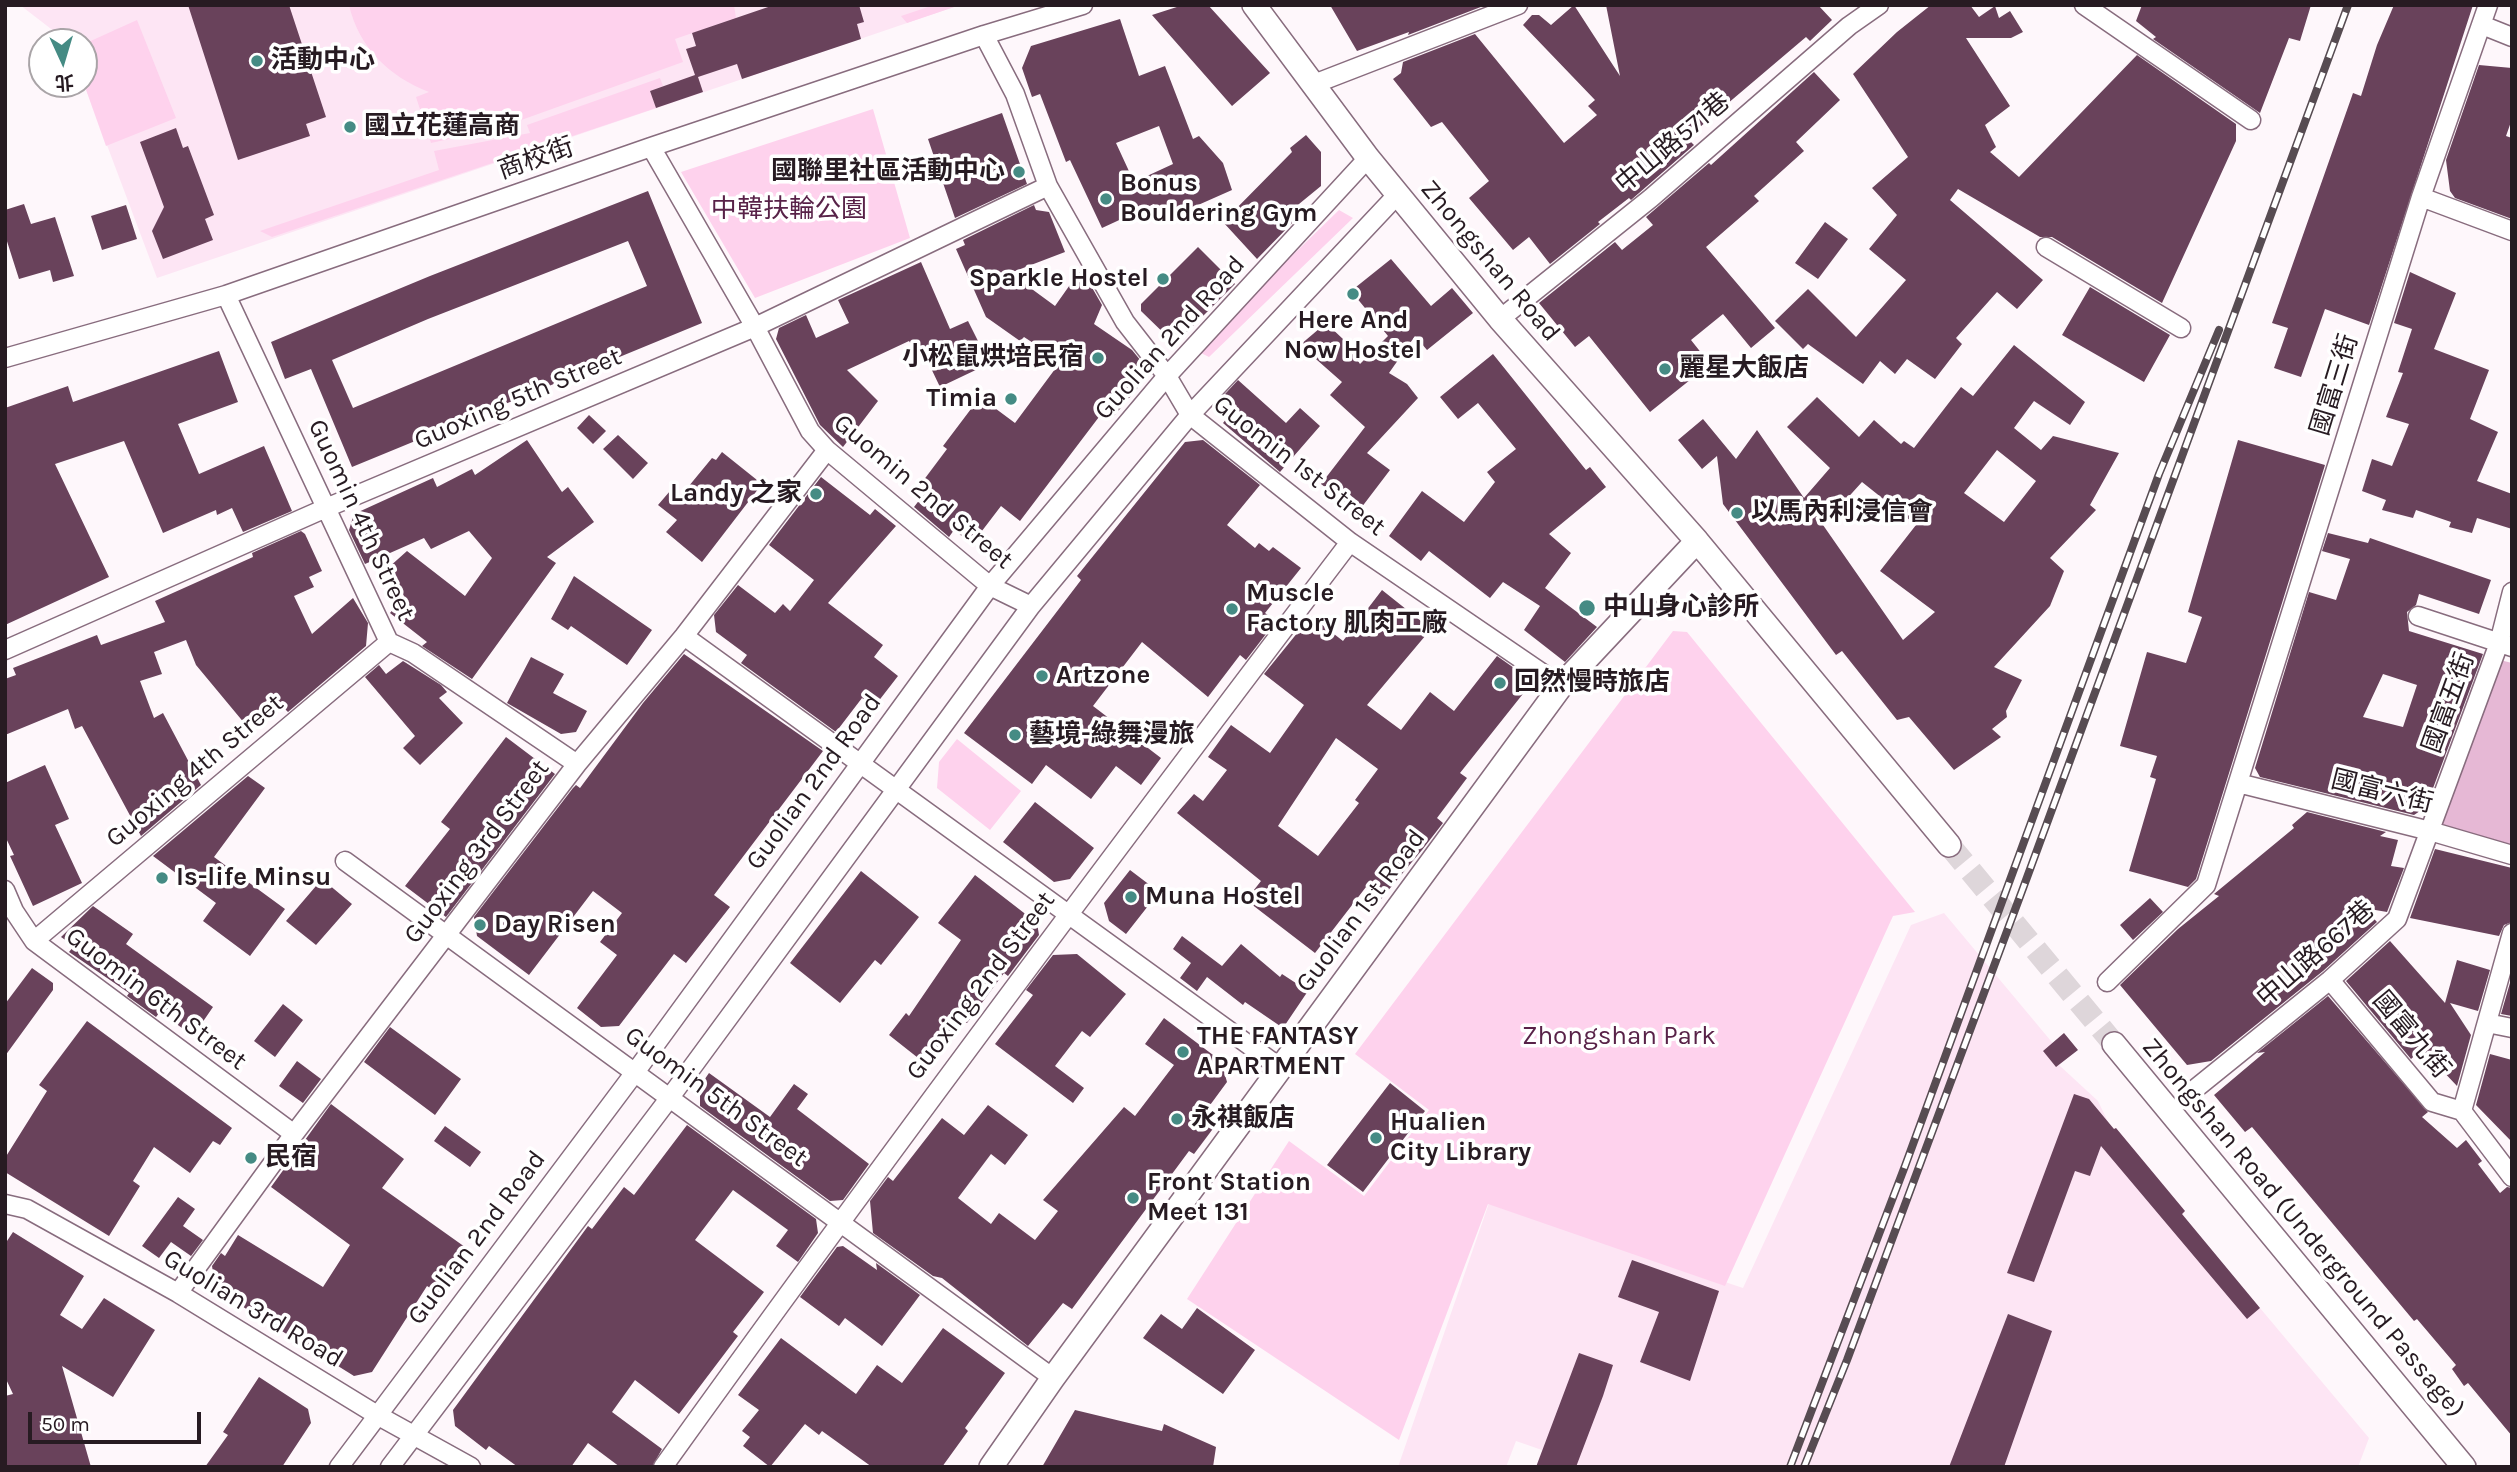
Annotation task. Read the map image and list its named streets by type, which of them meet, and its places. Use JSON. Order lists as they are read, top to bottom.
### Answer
{
  "streets": {
    "street": [
      "中山路571巷",
      "商校街",
      "Zhongshan Road",
      "Guolian 2nd Road",
      "國富三街",
      "Guoxing 5th Street",
      "Guomin 1st Street",
      "Guomin 2nd Street",
      "Guomin 4th Street",
      "國富五街",
      "Guoxing 4th Street",
      "國富六街",
      "Guoxing 3rd Street",
      "Guolian 1st Road",
      "中山路667巷",
      "Guoxing 2nd Street",
      "Guomin 6th Street",
      "國富九街",
      "Guomin 5th Street",
      "Zhongshan Road (Underground Passage)",
      "Guolian 3rd Road"
    ]
  },
  "crossings": [
    ["中山路571巷", "Zhongshan Road"],
    ["商校街", "Guomin 1st Street"],
    ["商校街", "Guomin 2nd Street"],
    ["商校街", "Guomin 4th Street"],
    ["Zhongshan Road", "Guolian 2nd Road"],
    ["Zhongshan Road", "Guolian 1st Road"],
    ["Guolian 2nd Road", "Guomin 1st Street"],
    ["Guolian 2nd Road", "Guomin 2nd Street"],
    ["Guolian 2nd Road", "Guomin 5th Street"],
    ["Guolian 2nd Road", "Guolian 3rd Road"],
    ["國富三街", "國富六街"],
    ["Guoxing 5th Street", "Guomin 1st Street"],
    ["Guoxing 5th Street", "Guomin 2nd Street"],
    ["Guoxing 5th Street", "Guomin 4th Street"],
    ["Guomin 1st Street", "Guolian 1st Road"],
    ["Guomin 1st Street", "Guoxing 2nd Street"],
    ["Guomin 2nd Street", "Guoxing 3rd Street"],
    ["Guomin 4th Street", "Guoxing 4th Street"],
    ["Guomin 4th Street", "Guoxing 3rd Street"],
    ["國富五街", "國富六街"],
    ["國富五街", "中山路667巷"],
    ["Guoxing 4th Street", "Guomin 6th Street"],
    ["國富六街", "中山路667巷"],
    ["Guoxing 3rd Street", "Guomin 6th Street"],
    ["Guoxing 3rd Street", "Guomin 5th Street"],
    ["Guoxing 3rd Street", "Guolian 3rd Road"],
    ["Guolian 1st Road", "Guomin 5th Street"],
    ["中山路667巷", "國富九街"],
    ["Guoxing 2nd Street", "Guomin 5th Street"]
  ],
  "parks": ["中韓扶輪公園", "Zhongshan Park"],
  "places": [
    "活動中心",
    "國立花蓮高商",
    "國聯里社區活動中心",
    "Bonus Bouldering Gym",
    "Sparkle Hostel",
    "Here And Now Hostel",
    "小松鼠烘培民宿",
    "麗星大飯店",
    "Timia",
    "Landy 之家",
    "以馬內利浸信會",
    "中山身心診所",
    "Muscle Factory 肌肉工廠",
    "Artzone",
    "回然慢時旅店",
    "藝境-綠舞漫旅",
    "Is-life Minsu",
    "Muna Hostel",
    "Day Risen",
    "THE FANTASY APARTMENT",
    "永祺飯店",
    "Hualien City Library",
    "民宿",
    "Front Station Meet 131"
  ],
  "scale_bar": "50 m",
  "north": "bottom"
}
